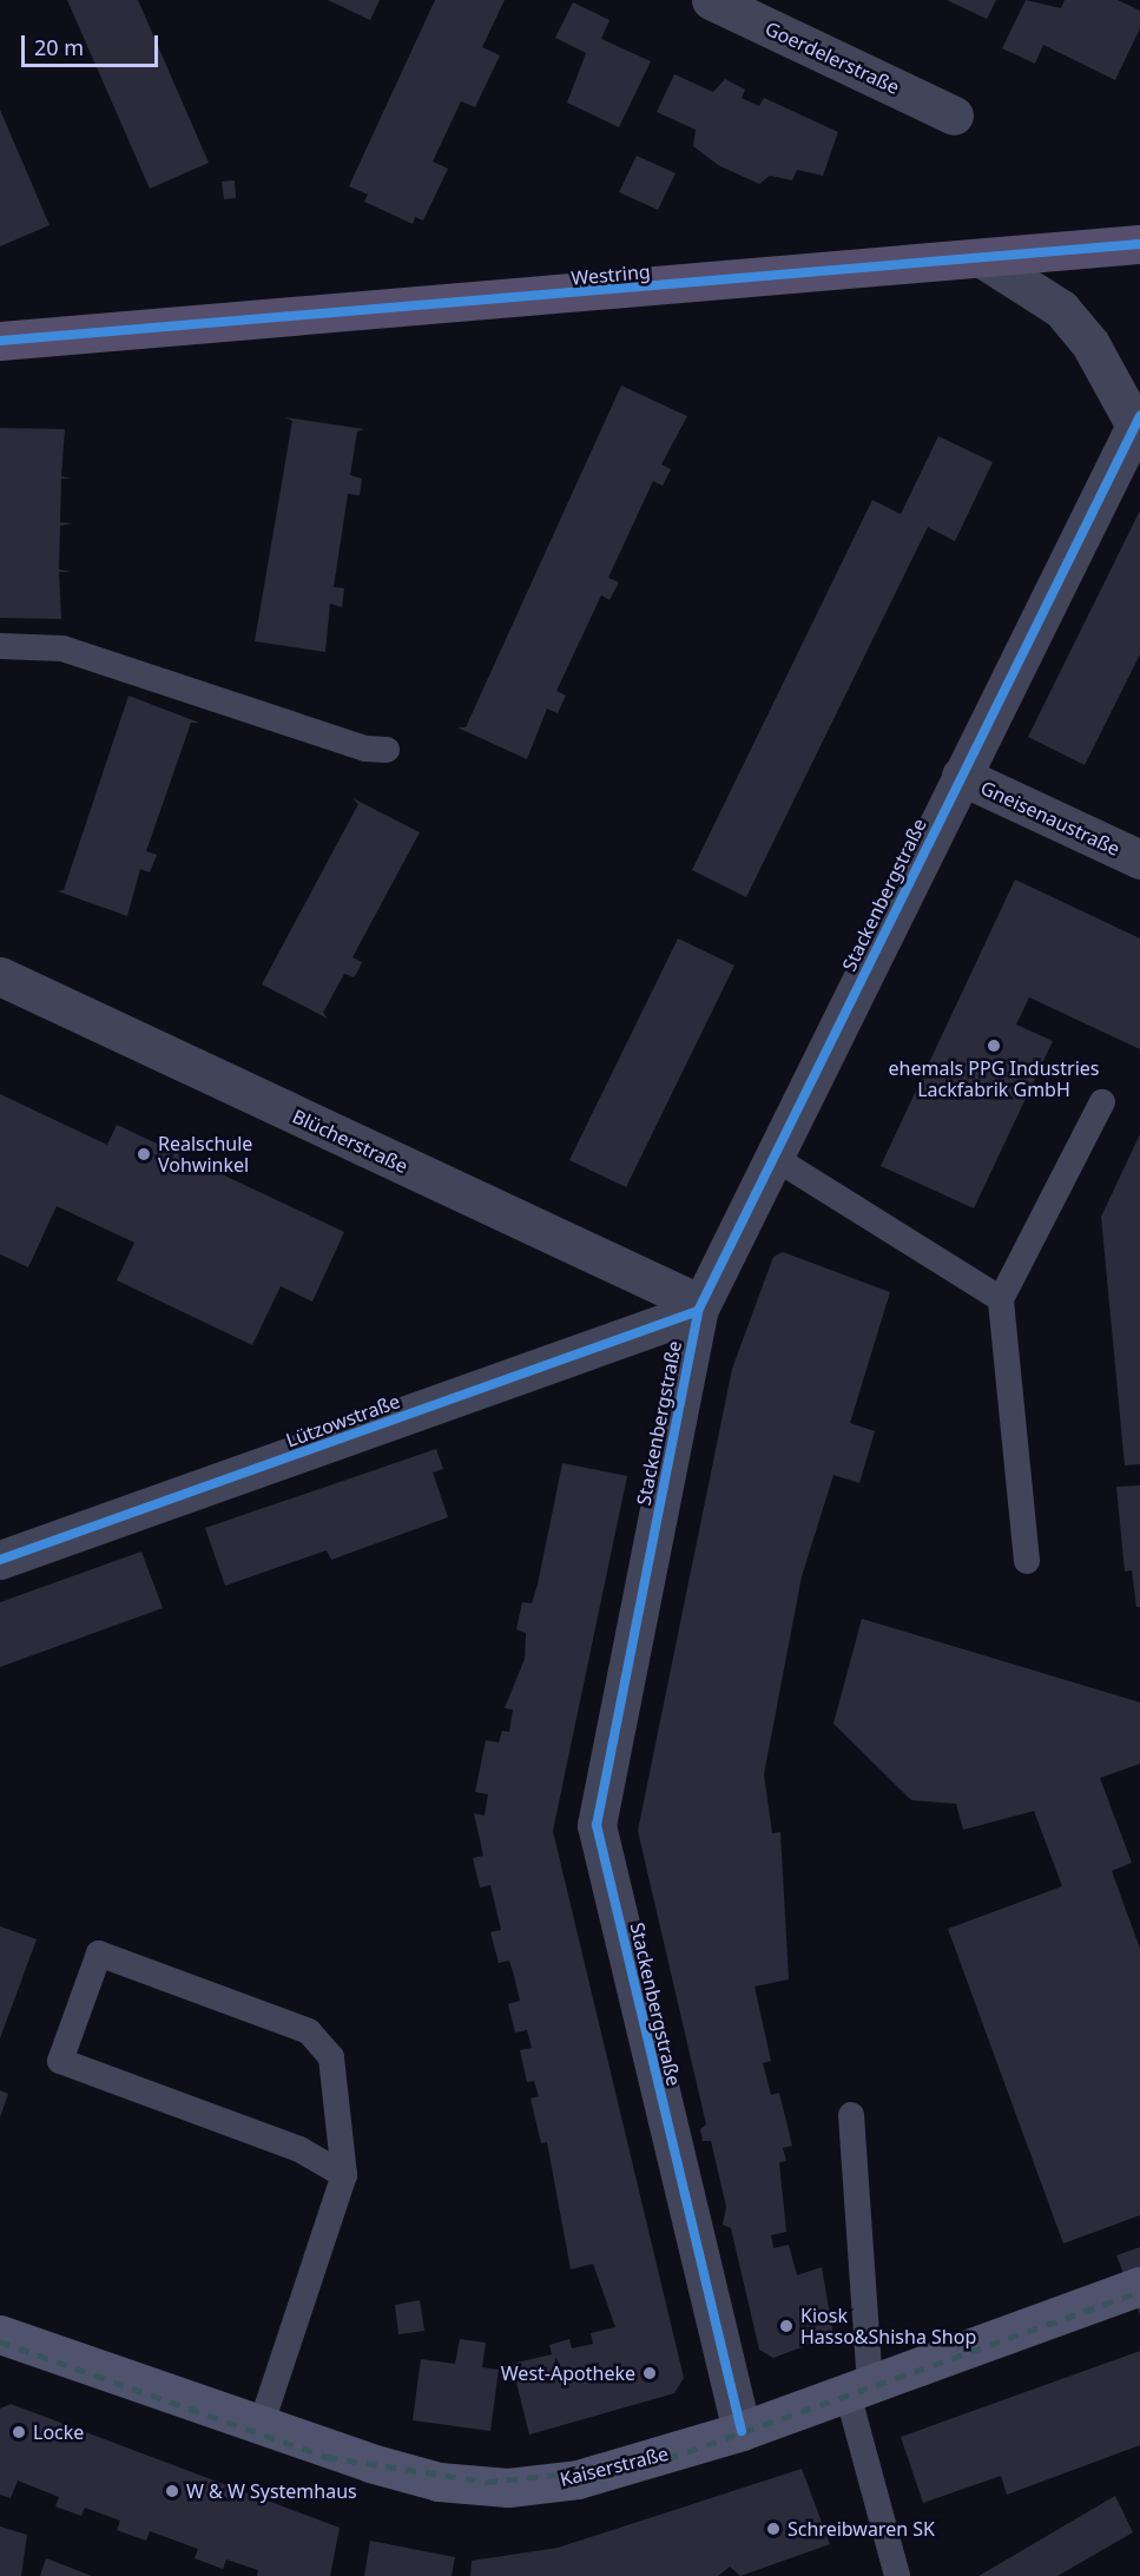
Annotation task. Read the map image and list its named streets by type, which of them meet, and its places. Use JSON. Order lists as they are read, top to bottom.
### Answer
{
  "streets": {
    "main road": ["Westring", "Kaiserstraße"],
    "street": [
      "Goerdelerstraße",
      "Gneisenaustraße",
      "Stackenbergstraße",
      "Blücherstraße",
      "Lützowstraße"
    ]
  },
  "crossings": [
    ["Westring", "Stackenbergstraße"],
    ["Gneisenaustraße", "Stackenbergstraße"],
    ["Stackenbergstraße", "Blücherstraße"],
    ["Stackenbergstraße", "Lützowstraße"],
    ["Stackenbergstraße", "Kaiserstraße"],
    ["Blücherstraße", "Lützowstraße"]
  ],
  "places": [
    "ehemals PPG Industries Lackfabrik GmbH",
    "Realschule Vohwinkel",
    "Kiosk Hasso&Shisha Shop",
    "West-Apotheke",
    "Locke",
    "W & W Systemhaus",
    "Schreibwaren SK"
  ],
  "scale_bar": "20 m"
}
